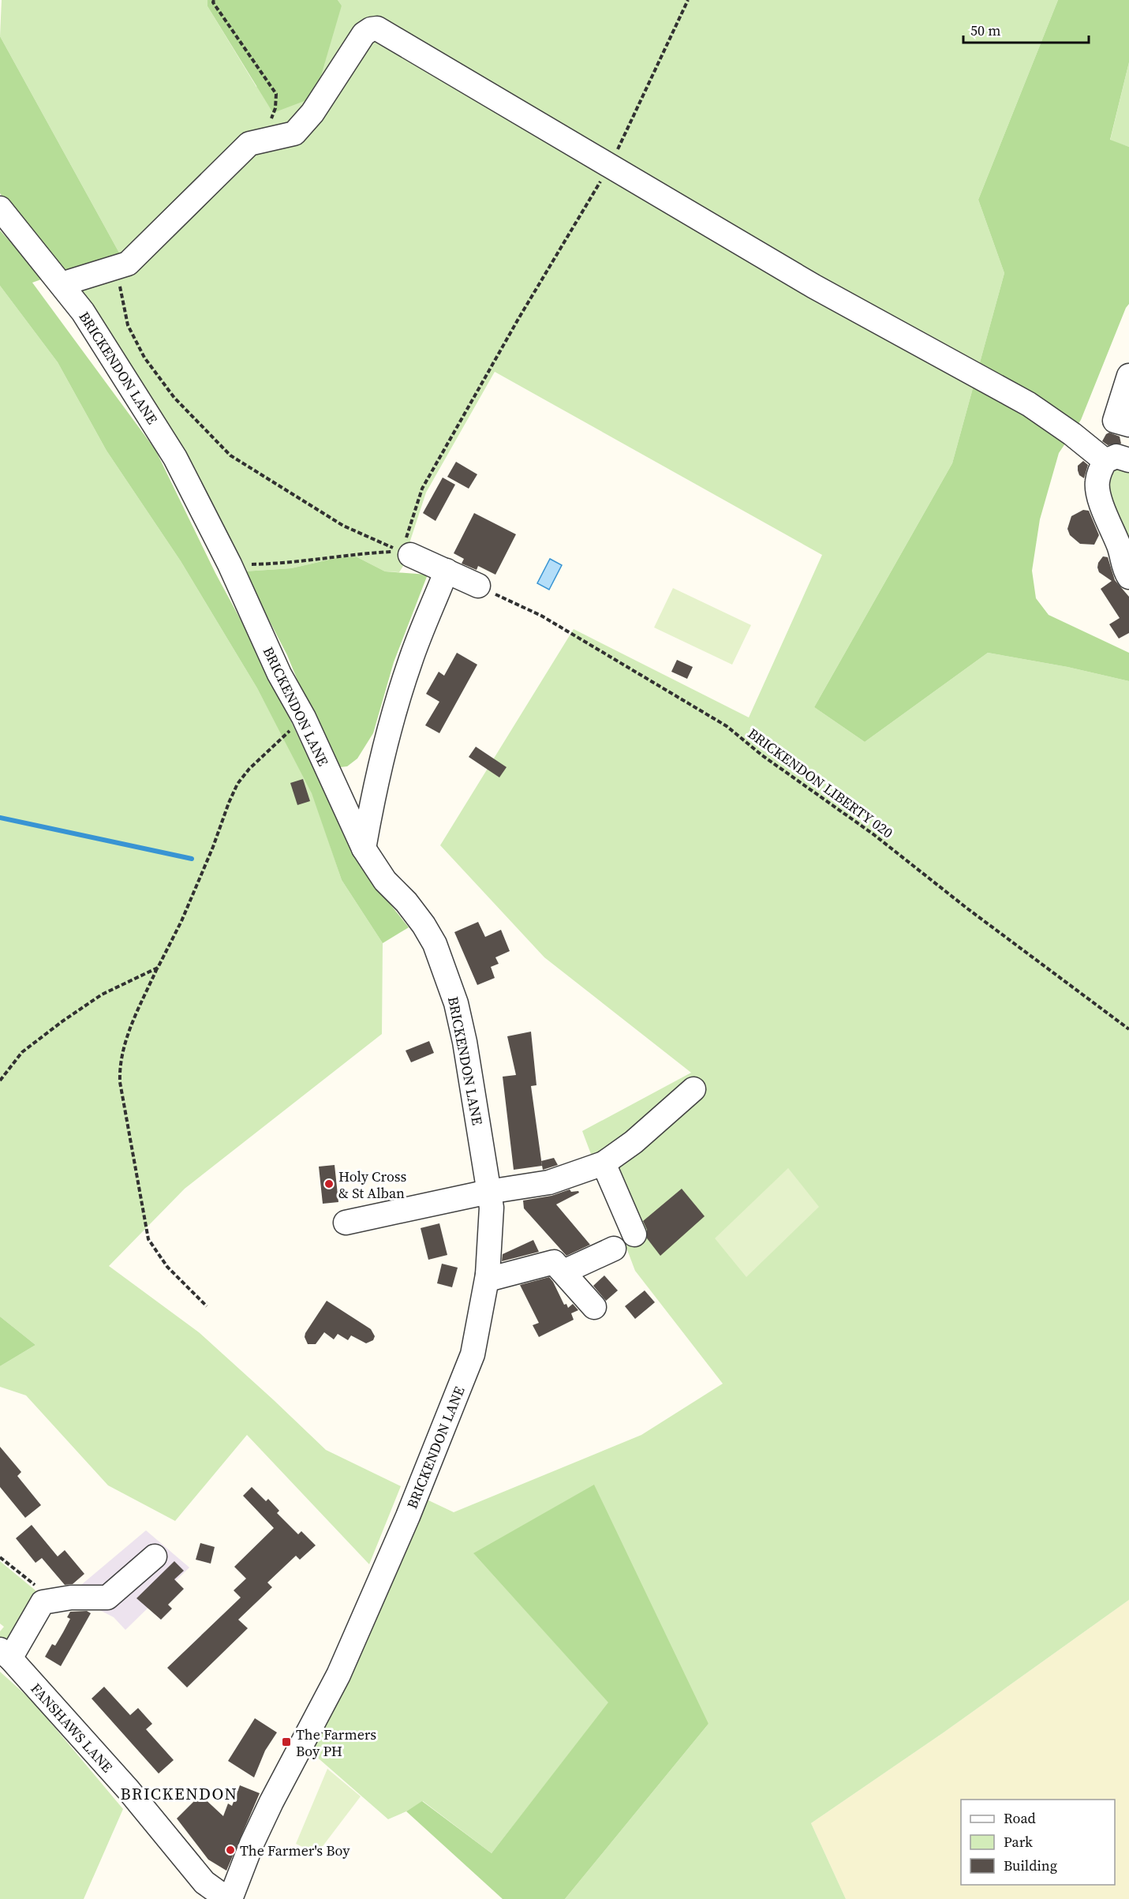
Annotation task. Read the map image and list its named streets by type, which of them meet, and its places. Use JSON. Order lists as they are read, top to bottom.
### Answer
{
  "streets": {
    "street": ["BRICKENDON LANE", "FANSHAWS LANE"],
    "path": ["BRICKENDON LIBERTY 020"]
  },
  "crossings": [
    ["BRICKENDON LANE", "FANSHAWS LANE"]
  ],
  "districts": ["BRICKENDON"],
  "places": {
    "other": ["Holy Cross & St Alban", "The Farmer's Boy"],
    "transit": ["The Farmers Boy PH"]
  },
  "legend": ["Road", "Park", "Building"],
  "scale_bar": "50 m"
}
